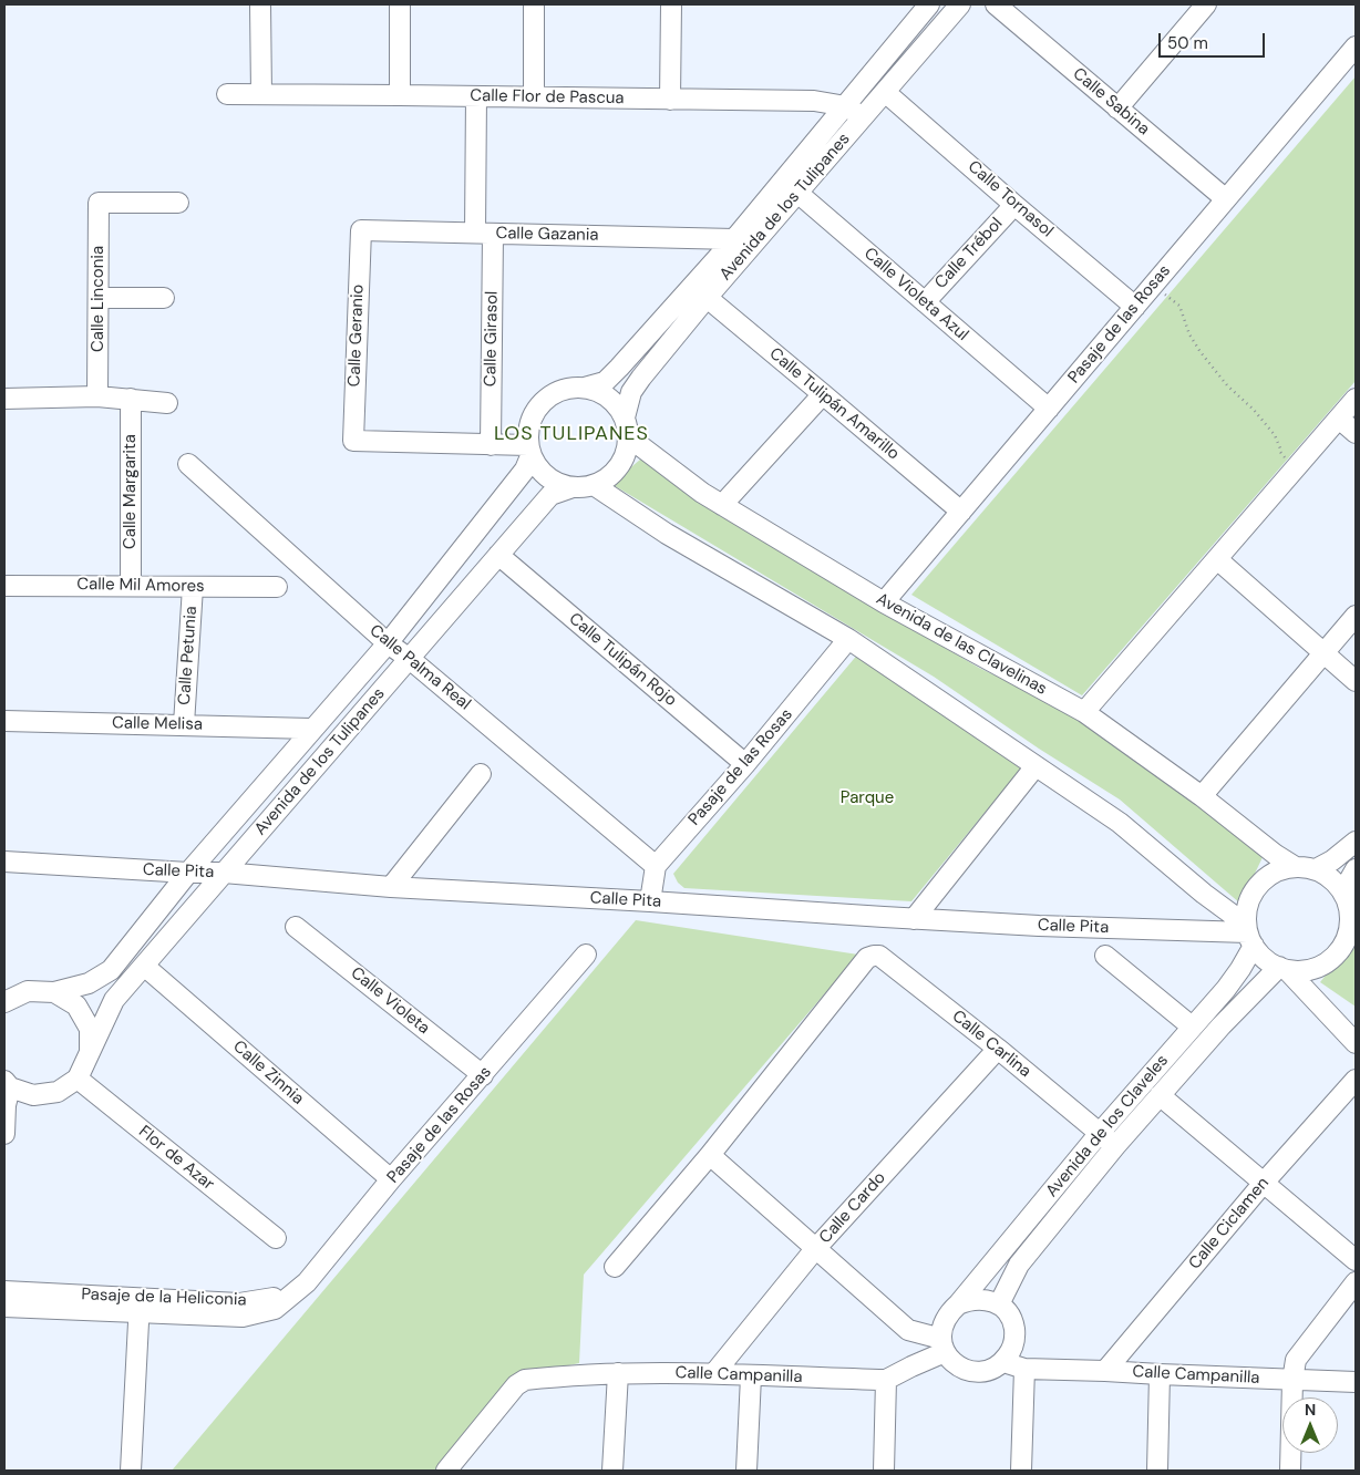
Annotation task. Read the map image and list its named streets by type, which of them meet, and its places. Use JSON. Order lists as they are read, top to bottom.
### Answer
{
  "streets": {
    "street": [
      "Calle Flor de Pascua",
      "Calle Sabina",
      "Calle Tornasol",
      "Avenida de los Tulipanes",
      "Calle Gazania",
      "Calle Trébol",
      "Calle Violeta Azul",
      "Calle Linconia",
      "Pasaje de las Rosas",
      "Calle Geranio",
      "Calle Girasol",
      "Calle Tulipán Amarillo",
      "Calle Margarita",
      "Calle Mil Amores",
      "Avenida de las Clavelinas",
      "Calle Petunia",
      "Calle Tulipán Rojo",
      "Calle Palma Real",
      "Calle Melisa",
      "Calle Pita",
      "Calle Violeta",
      "Calle Carlina",
      "Calle Zinnia",
      "Avenida de los Claveles",
      "Flor de Azar",
      "Calle Cardo",
      "Calle Ciclamen",
      "Pasaje de la Heliconia",
      "Calle Campanilla"
    ]
  },
  "crossings": [
    ["Calle Flor de Pascua", "Avenida de los Tulipanes"],
    ["Calle Flor de Pascua", "Calle Girasol"],
    ["Calle Sabina", "Pasaje de las Rosas"],
    ["Calle Tornasol", "Avenida de los Tulipanes"],
    ["Calle Tornasol", "Calle Trébol"],
    ["Calle Tornasol", "Pasaje de las Rosas"],
    ["Avenida de los Tulipanes", "Calle Gazania"],
    ["Avenida de los Tulipanes", "Calle Violeta Azul"],
    ["Avenida de los Tulipanes", "Calle Tulipán Amarillo"],
    ["Avenida de los Tulipanes", "Avenida de las Clavelinas"],
    ["Avenida de los Tulipanes", "Calle Tulipán Rojo"],
    ["Avenida de los Tulipanes", "Calle Palma Real"],
    ["Avenida de los Tulipanes", "Calle Melisa"],
    ["Avenida de los Tulipanes", "Calle Pita"],
    ["Avenida de los Tulipanes", "Calle Zinnia"],
    ["Avenida de los Tulipanes", "Flor de Azar"],
    ["Calle Gazania", "Calle Geranio"],
    ["Calle Gazania", "Calle Girasol"],
    ["Calle Trébol", "Calle Violeta Azul"],
    ["Calle Violeta Azul", "Pasaje de las Rosas"],
    ["Pasaje de las Rosas", "Calle Tulipán Amarillo"],
    ["Pasaje de las Rosas", "Avenida de las Clavelinas"],
    ["Pasaje de las Rosas", "Calle Tulipán Rojo"],
    ["Pasaje de las Rosas", "Calle Palma Real"],
    ["Pasaje de las Rosas", "Calle Violeta"],
    ["Pasaje de las Rosas", "Calle Zinnia"],
    ["Pasaje de las Rosas", "Pasaje de la Heliconia"],
    ["Calle Geranio", "Calle Girasol"],
    ["Calle Margarita", "Calle Mil Amores"],
    ["Calle Mil Amores", "Calle Petunia"],
    ["Avenida de las Clavelinas", "Calle Pita"],
    ["Avenida de las Clavelinas", "Avenida de los Claveles"],
    ["Calle Petunia", "Calle Melisa"],
    ["Calle Pita", "Avenida de los Claveles"],
    ["Calle Carlina", "Avenida de los Claveles"],
    ["Calle Carlina", "Calle Cardo"],
    ["Avenida de los Claveles", "Calle Campanilla"],
    ["Calle Cardo", "Calle Campanilla"],
    ["Calle Ciclamen", "Calle Campanilla"]
  ],
  "districts": ["LOS TULIPANES"],
  "parks": ["Parque"],
  "scale_bar": "50 m",
  "north": "top"
}
